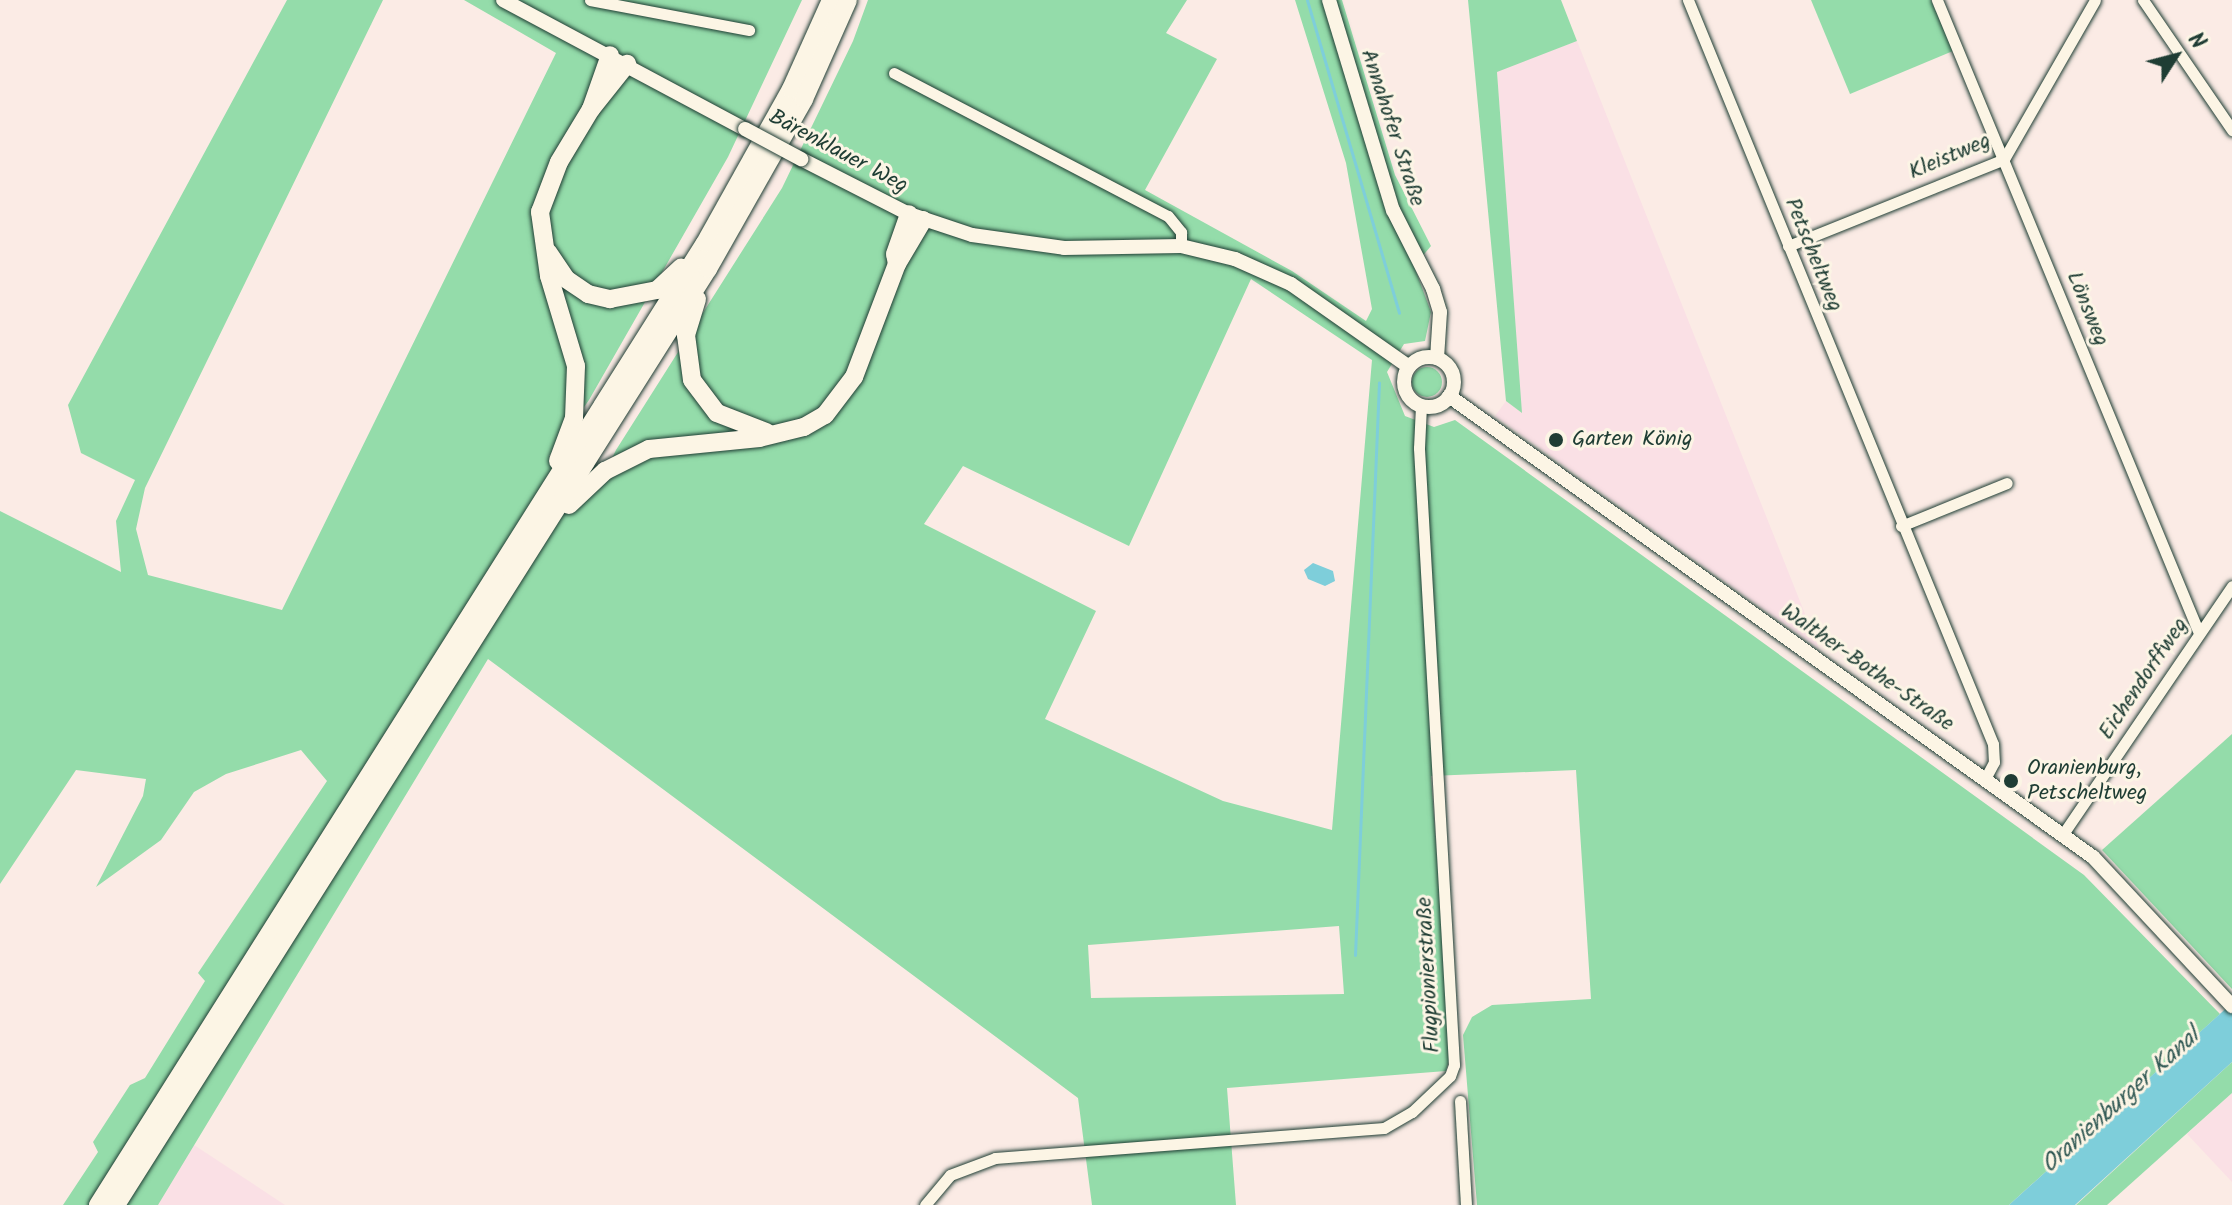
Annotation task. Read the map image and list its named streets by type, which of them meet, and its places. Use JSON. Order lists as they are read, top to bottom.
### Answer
{
  "streets": {
    "street": [
      "Annahofer Straße",
      "Bärenklauer Weg",
      "Kleistweg",
      "Petscheltweg",
      "Lönsweg",
      "Walther-Bothe-Straße",
      "Eichendorffweg",
      "Flugpionierstraße"
    ]
  },
  "crossings": [
    ["Annahofer Straße", "Bärenklauer Weg"],
    ["Annahofer Straße", "Walther-Bothe-Straße"],
    ["Annahofer Straße", "Flugpionierstraße"],
    ["Bärenklauer Weg", "Walther-Bothe-Straße"],
    ["Bärenklauer Weg", "Flugpionierstraße"],
    ["Kleistweg", "Petscheltweg"],
    ["Kleistweg", "Lönsweg"],
    ["Petscheltweg", "Walther-Bothe-Straße"],
    ["Lönsweg", "Eichendorffweg"],
    ["Walther-Bothe-Straße", "Eichendorffweg"],
    ["Walther-Bothe-Straße", "Flugpionierstraße"]
  ],
  "water": ["Oranienburger Kanal"],
  "places": ["Garten König", "Oranienburg, Petscheltweg"],
  "north": "top right"
}
